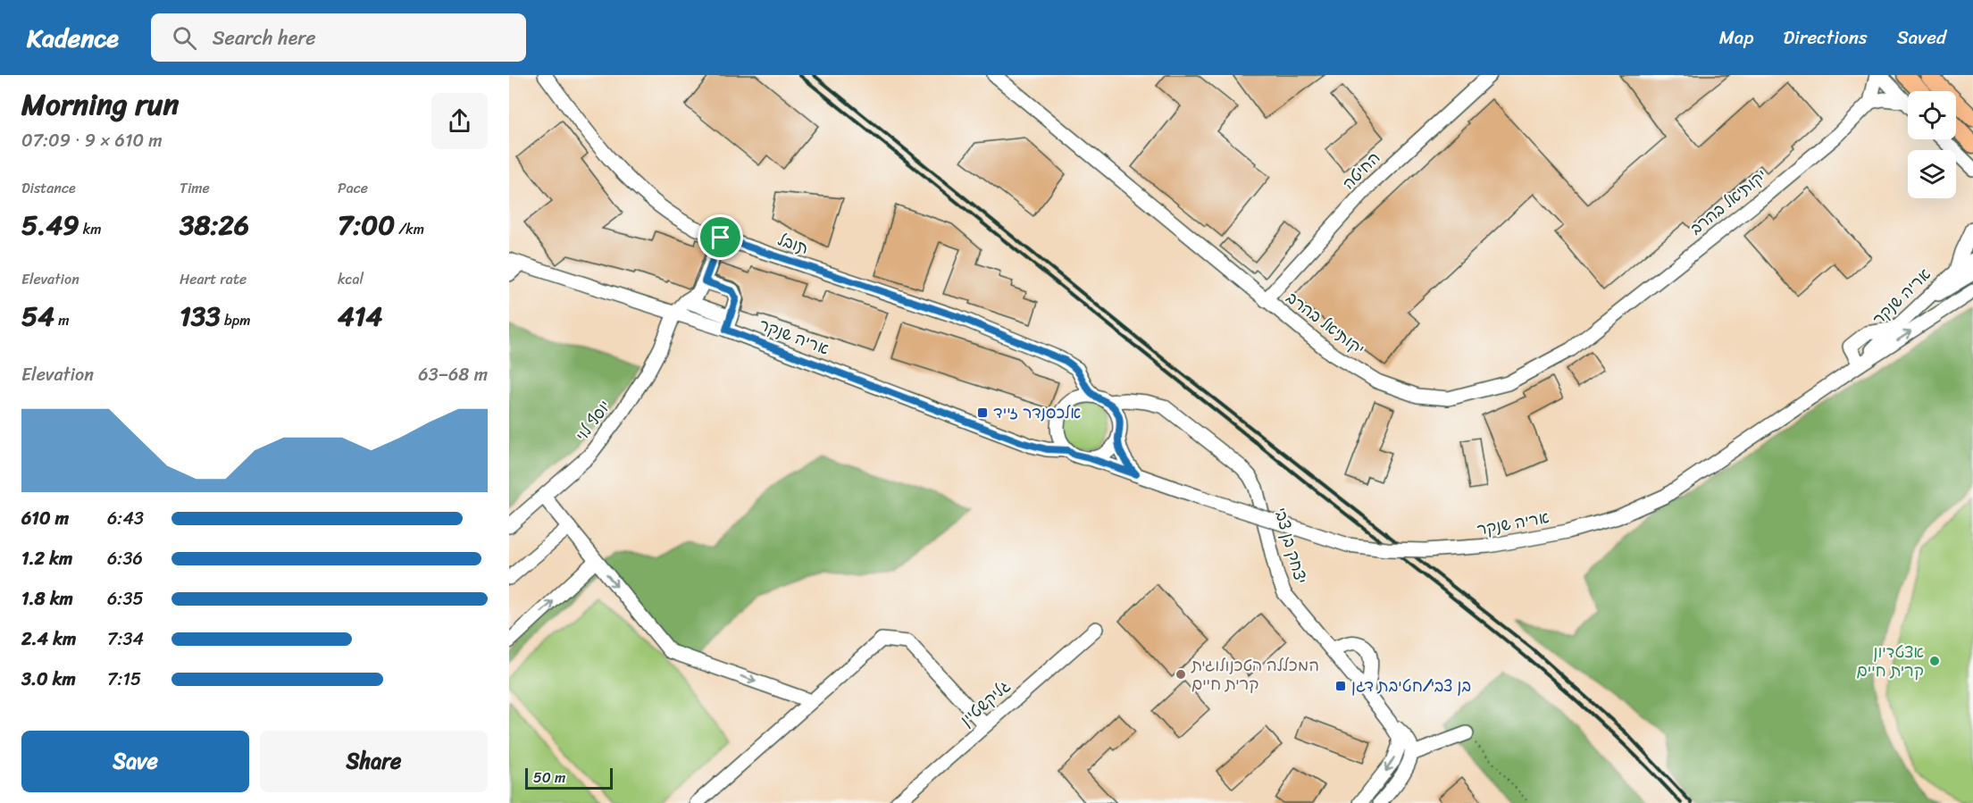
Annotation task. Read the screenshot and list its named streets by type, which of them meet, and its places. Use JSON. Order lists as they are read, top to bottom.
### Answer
{
  "streets": {
    "street": [
      "החיטה",
      "יקותיאל בהרב",
      "תובל",
      "אריה שנקר",
      "יוסף לוי",
      "יצחק בן צבי",
      "גליקשטיין"
    ]
  },
  "crossings": [
    ["החיטה", "יקותיאל בהרב"],
    ["תובל", "אריה שנקר"],
    ["תובל", "יצחק בן צבי"],
    ["אריה שנקר", "יוסף לוי"],
    ["אריה שנקר", "יצחק בן צבי"]
  ],
  "places": {
    "transit": ["אלכסנדר זייד", "בן צבי/חטיבת דגן"],
    "other": ["אצטדיון קרית חיים", "המכללה הטכנולוגית קרית חיים"]
  },
  "scale_bar": "50 m",
  "page": {
    "header": "Kadence",
    "search": "Search here",
    "nav": ["Map", "Directions", "Saved"],
    "heading": ["Morning run", "07:09 · 9 × 610 m"],
    "stats": [
      ["Distance", "5.49 km"],
      ["Time", "38:26"],
      ["Pace", "7:00 /km"],
      ["Elevation", "54 m"],
      ["Heart rate", "133 bpm"],
      ["kcal", "414"]
    ],
    "chart": ["Elevation", "63–68 m"],
    "list": [
      {
        "name": "610 m",
        "note": "6:43"
      },
      {
        "name": "1.2 km",
        "note": "6:36"
      },
      {
        "name": "1.8 km",
        "note": "6:35"
      },
      {
        "name": "2.4 km",
        "note": "7:34"
      },
      {
        "name": "3.0 km",
        "note": "7:15"
      }
    ],
    "buttons": ["Save", "Share"],
    "scale": "50 m"
  }
}
